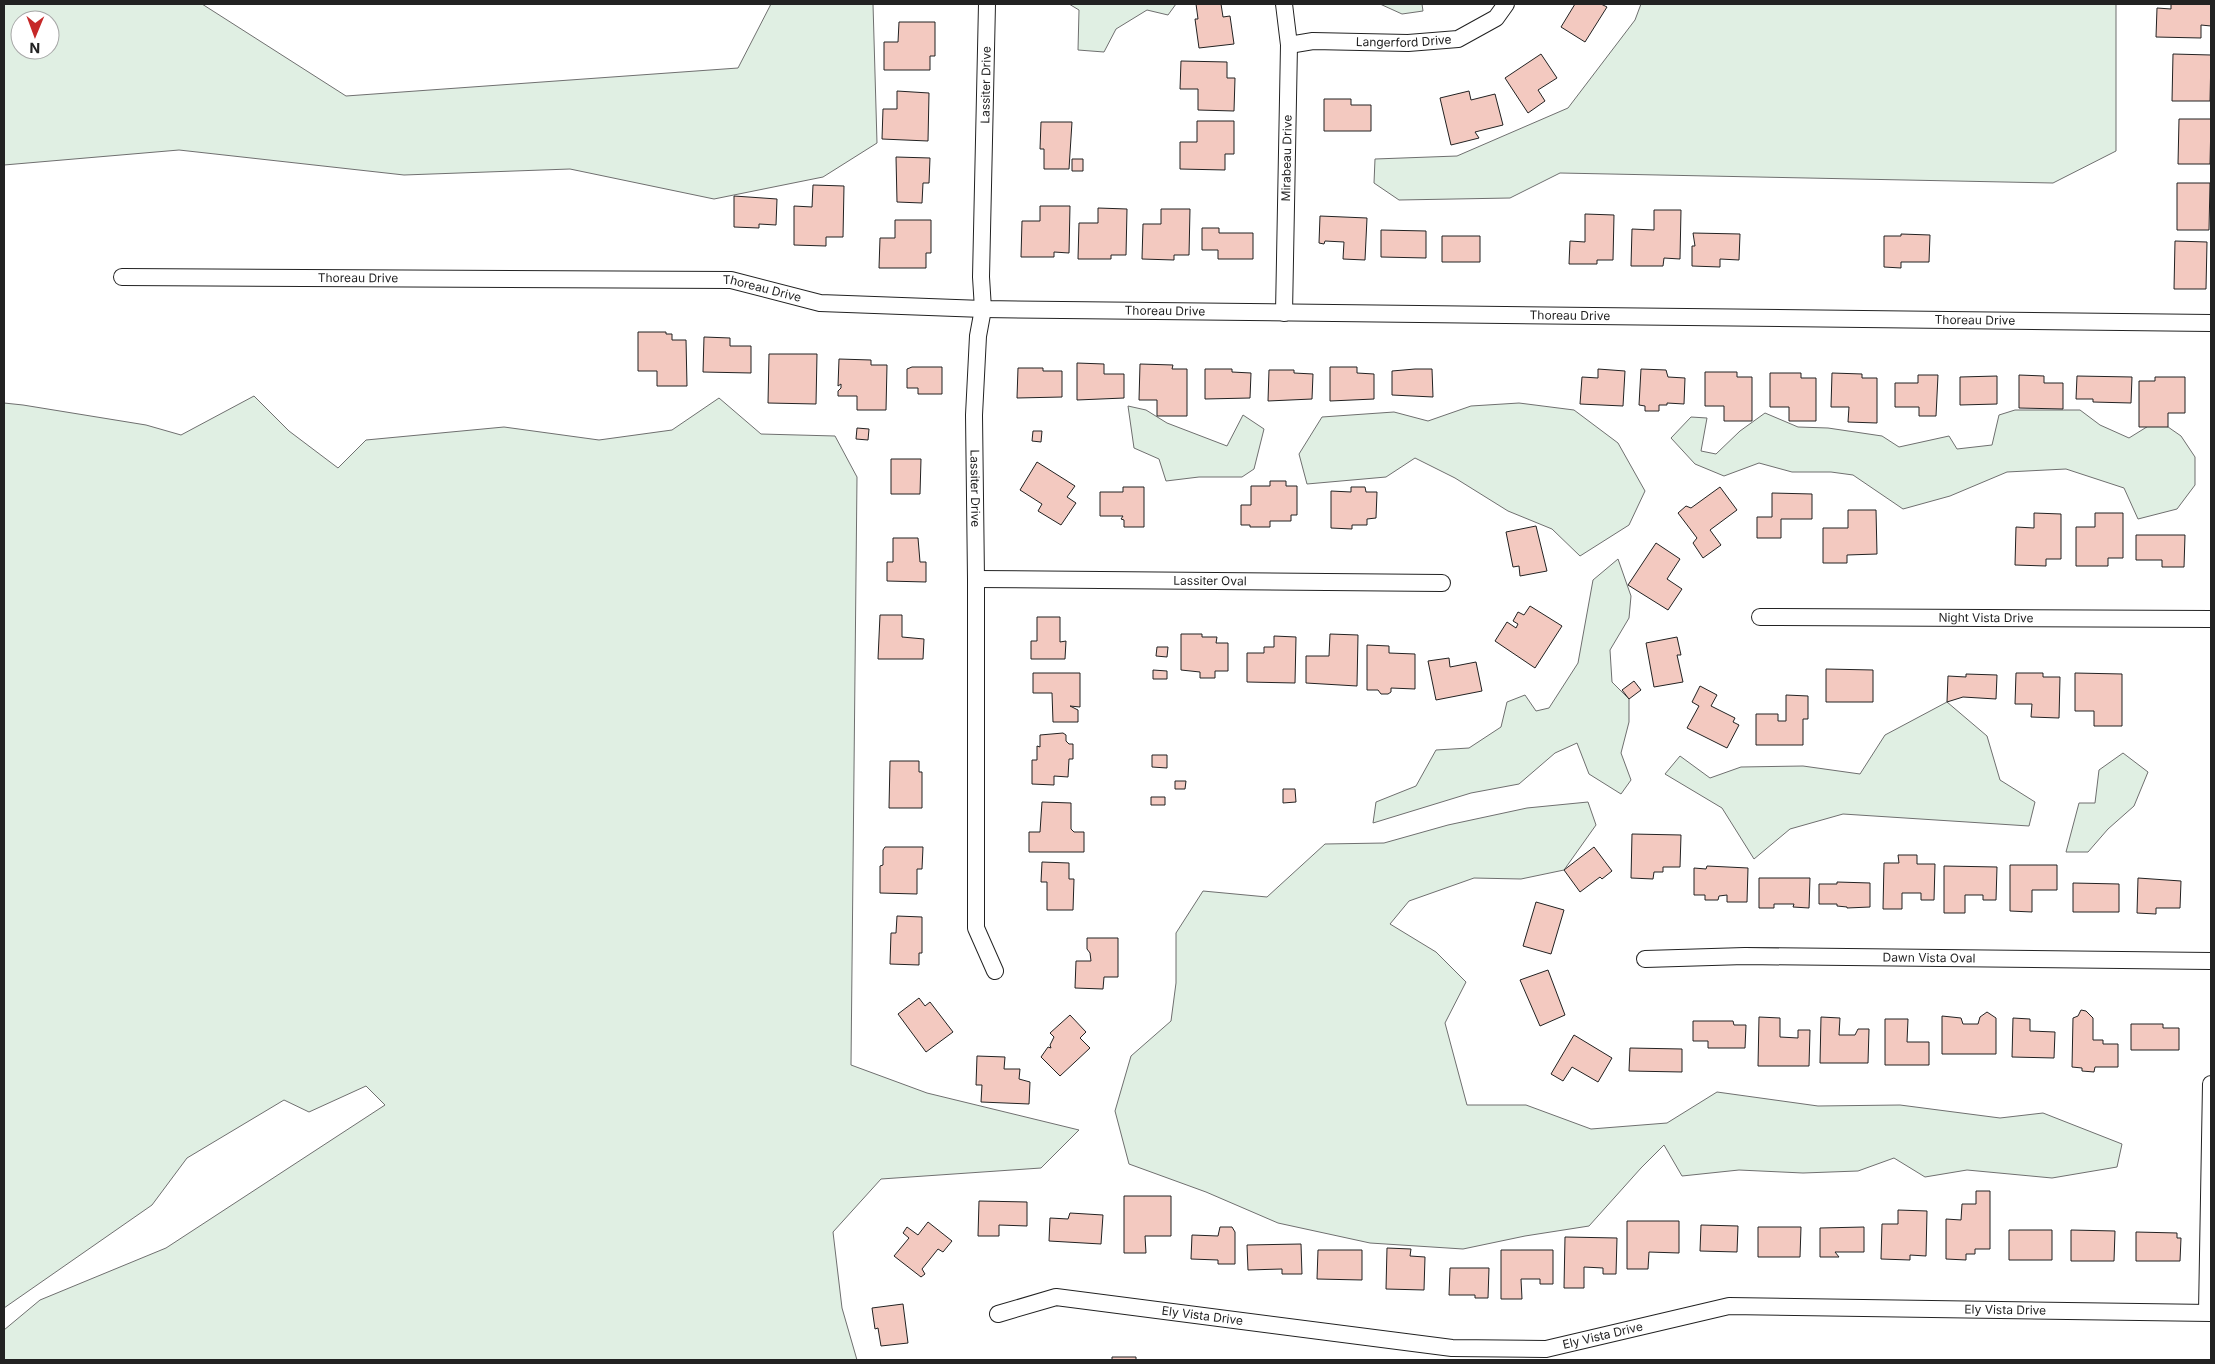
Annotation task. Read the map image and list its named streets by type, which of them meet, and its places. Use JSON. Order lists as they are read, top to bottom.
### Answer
{
  "streets": {
    "street": [
      "Langerford Drive",
      "Lassiter Drive",
      "Mirabeau Drive",
      "Thoreau Drive",
      "Lassiter Oval",
      "Night Vista Drive",
      "Dawn Vista Oval",
      "Ely Vista Drive"
    ]
  },
  "crossings": [
    ["Langerford Drive", "Mirabeau Drive"],
    ["Lassiter Drive", "Thoreau Drive"],
    ["Lassiter Drive", "Lassiter Oval"],
    ["Mirabeau Drive", "Thoreau Drive"]
  ],
  "north": "bottom"
}
